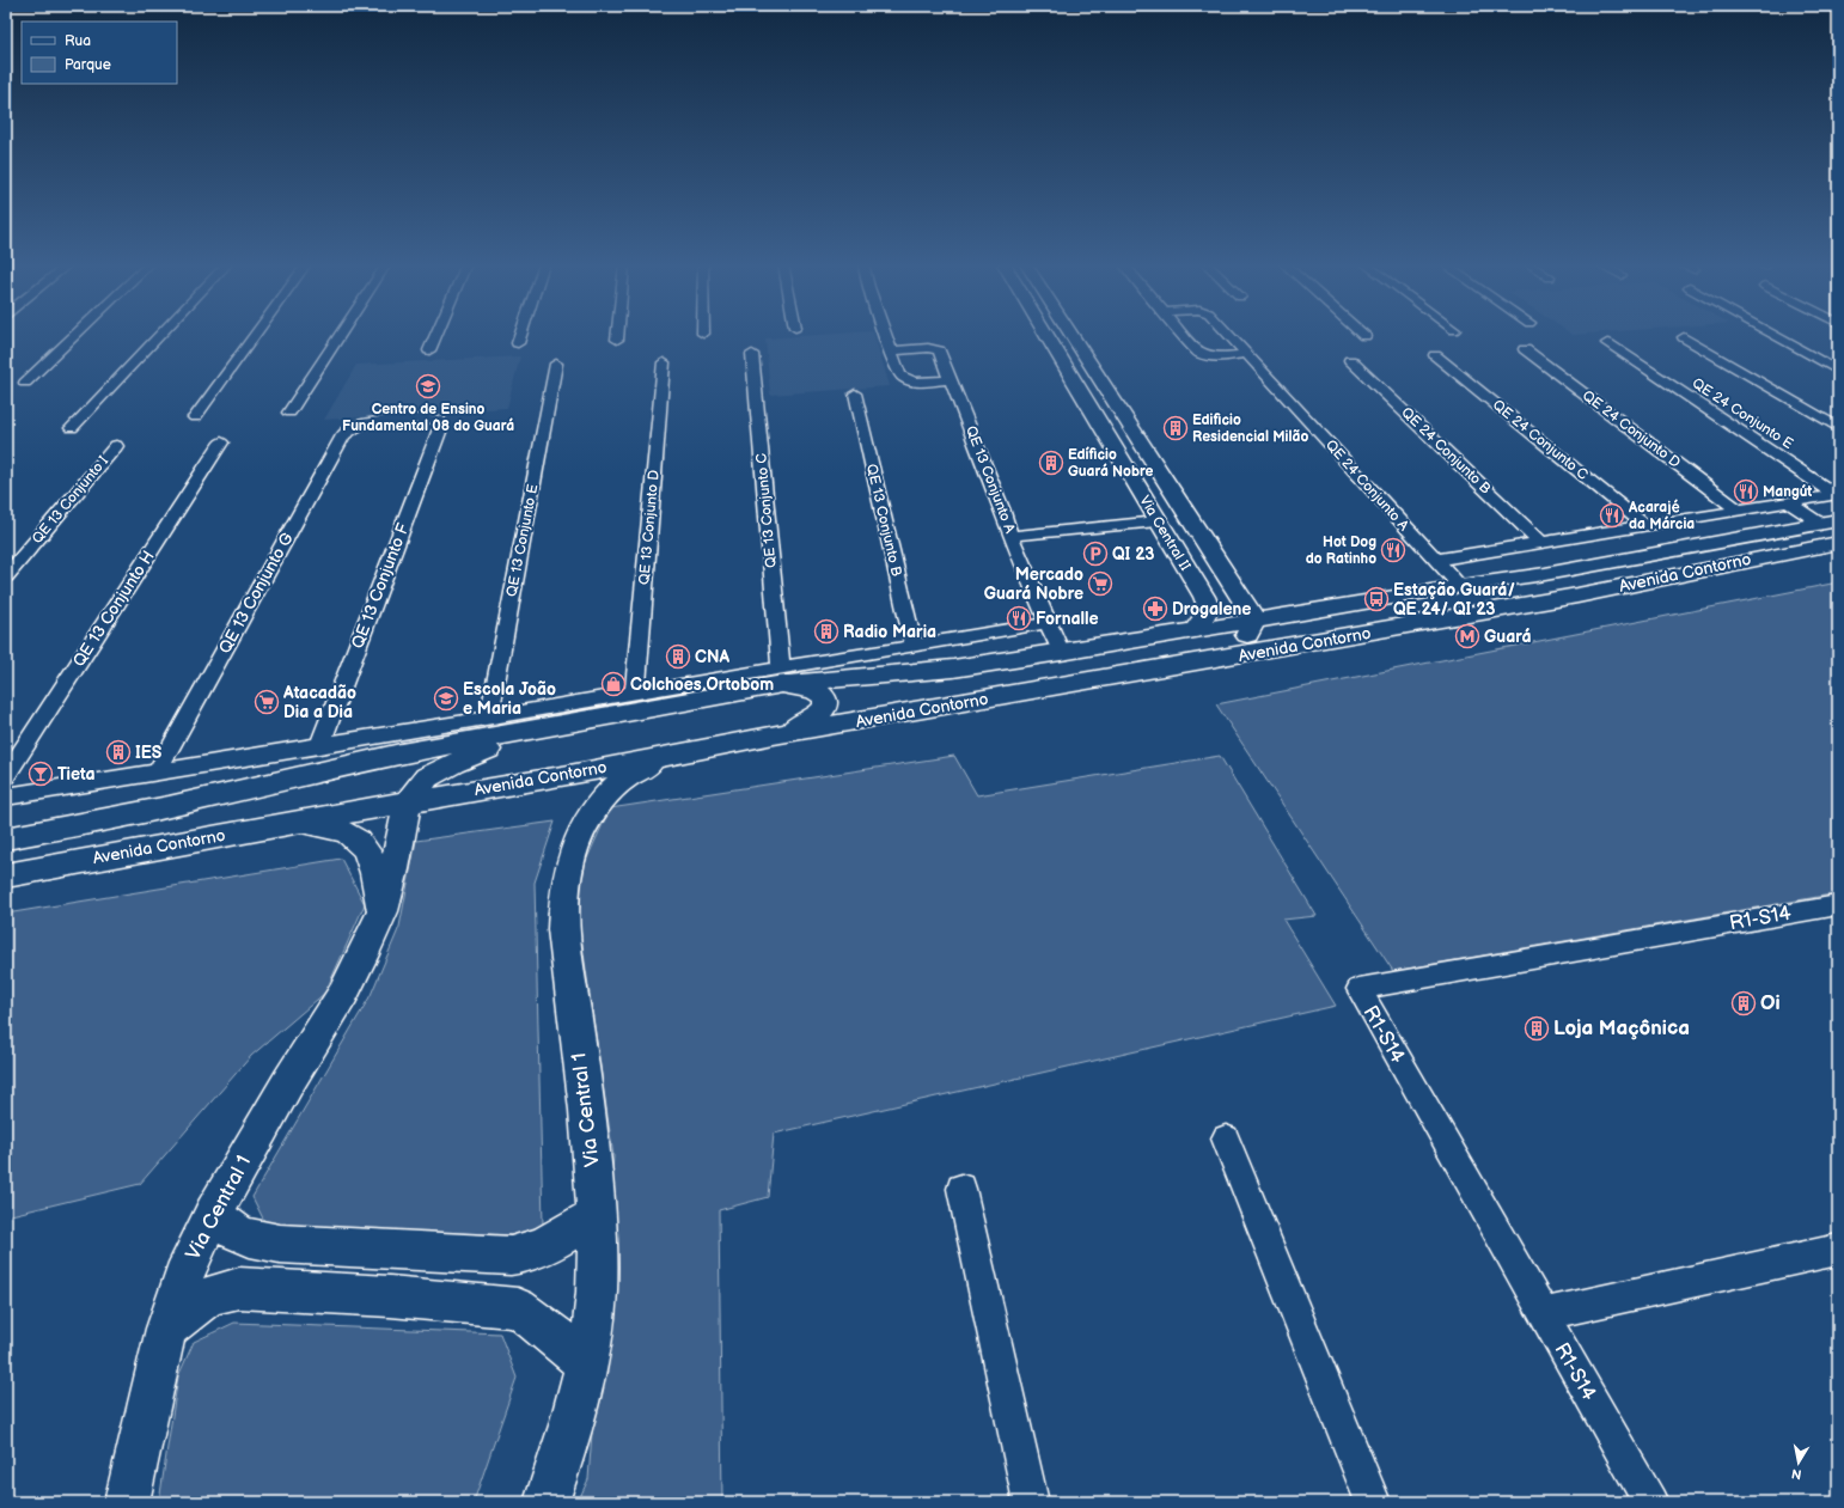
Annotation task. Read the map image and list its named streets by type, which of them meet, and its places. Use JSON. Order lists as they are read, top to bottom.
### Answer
{
  "streets": {
    "main road": ["Via Central II", "Avenida Contorno", "Via Central 1"],
    "street": [
      "QE 24 Conjunto E",
      "QE 24 Conjunto D",
      "QE 24 Conjunto C",
      "QE 24 Conjunto B",
      "QE 13 Conjunto A",
      "QE 24 Conjunto A",
      "QE 13 Conjunto I",
      "QE 13 Conjunto C",
      "QE 13 Conjunto B",
      "QE 13 Conjunto D",
      "QE 13 Conjunto E",
      "QE 13 Conjunto F",
      "QE 13 Conjunto G",
      "QE 13 Conjunto H",
      "R1-S14"
    ]
  },
  "crossings": [
    ["QE 13 Conjunto A", "Avenida Contorno"],
    ["QE 24 Conjunto A", "Avenida Contorno"],
    ["QE 13 Conjunto C", "Avenida Contorno"],
    ["QE 13 Conjunto D", "Avenida Contorno"],
    ["Via Central II", "Avenida Contorno"],
    ["Avenida Contorno", "Via Central 1"],
    ["QE 13 Conjunto F", "QE 13 Conjunto G"]
  ],
  "places": {
    "school or university": ["Centro de Ensino Fundamental 08 do Guará", "Escola João e Maria"],
    "building": [
      "Edificio Residencial Milão",
      "Edíficio Guará Nobre",
      "Radio Maria",
      "CNA",
      "IES",
      "Oi",
      "Loja Maçônica"
    ],
    "restaurant": [
      "Mangút",
      "Acarajé da Márcia",
      "Hot Dog do Ratinho",
      "Fornalle"
    ],
    "parking": ["QI 23"],
    "supermarket": ["Mercado Guará Nobre", "Atacadão Dia a Dia"],
    "bus stop": ["Estação Guará/ QE 24/ QI 23"],
    "pharmacy": ["Drogalene"],
    "metro station": ["Guará"],
    "shop": ["Colchoes Ortobom"],
    "bar": ["Tieta"]
  },
  "legend": ["Rua", "Parque"],
  "north": "bottom"
}
